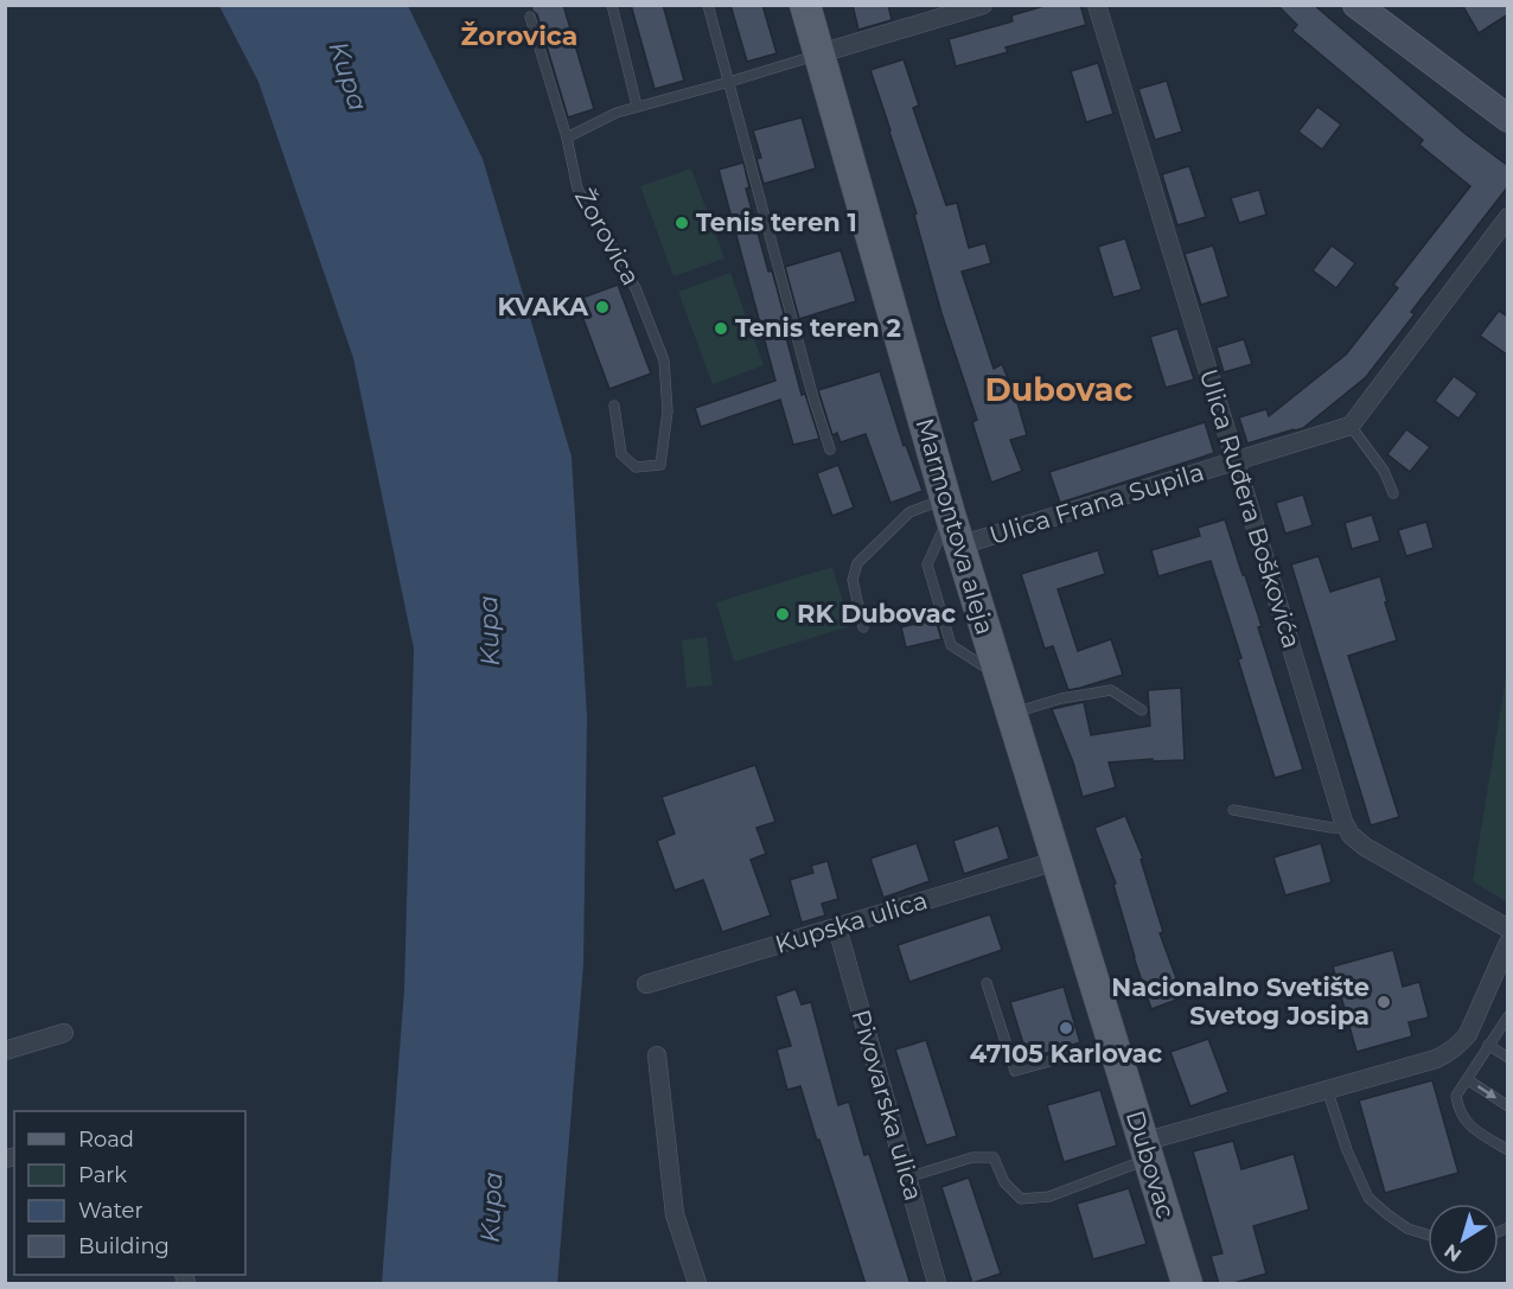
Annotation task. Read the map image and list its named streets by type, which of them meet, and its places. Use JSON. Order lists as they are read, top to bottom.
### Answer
{
  "streets": {
    "main road": ["Marmontova aleja", "Dubovac"],
    "street": [
      "Ulica Frana Supila",
      "Ulica Ruđera Boškovića",
      "Kupska ulica",
      "Pivovarska ulica"
    ],
    "lane": ["Žorovica"]
  },
  "crossings": [
    ["Ulica Frana Supila", "Ulica Ruđera Boškovića"],
    ["Ulica Frana Supila", "Marmontova aleja"],
    ["Marmontova aleja", "Kupska ulica"],
    ["Marmontova aleja", "Dubovac"],
    ["Kupska ulica", "Pivovarska ulica"]
  ],
  "districts": ["Žorovica", "Dubovac"],
  "water": ["Kupa"],
  "places": [
    "Tenis teren 1",
    "KVAKA",
    "Tenis teren 2",
    "RK Dubovac",
    "Nacionalno Svetište Svetog Josipa",
    "47105 Karlovac"
  ],
  "legend": [
    "Road",
    "Park",
    "Water",
    "Building"
  ],
  "north": "bottom left"
}
